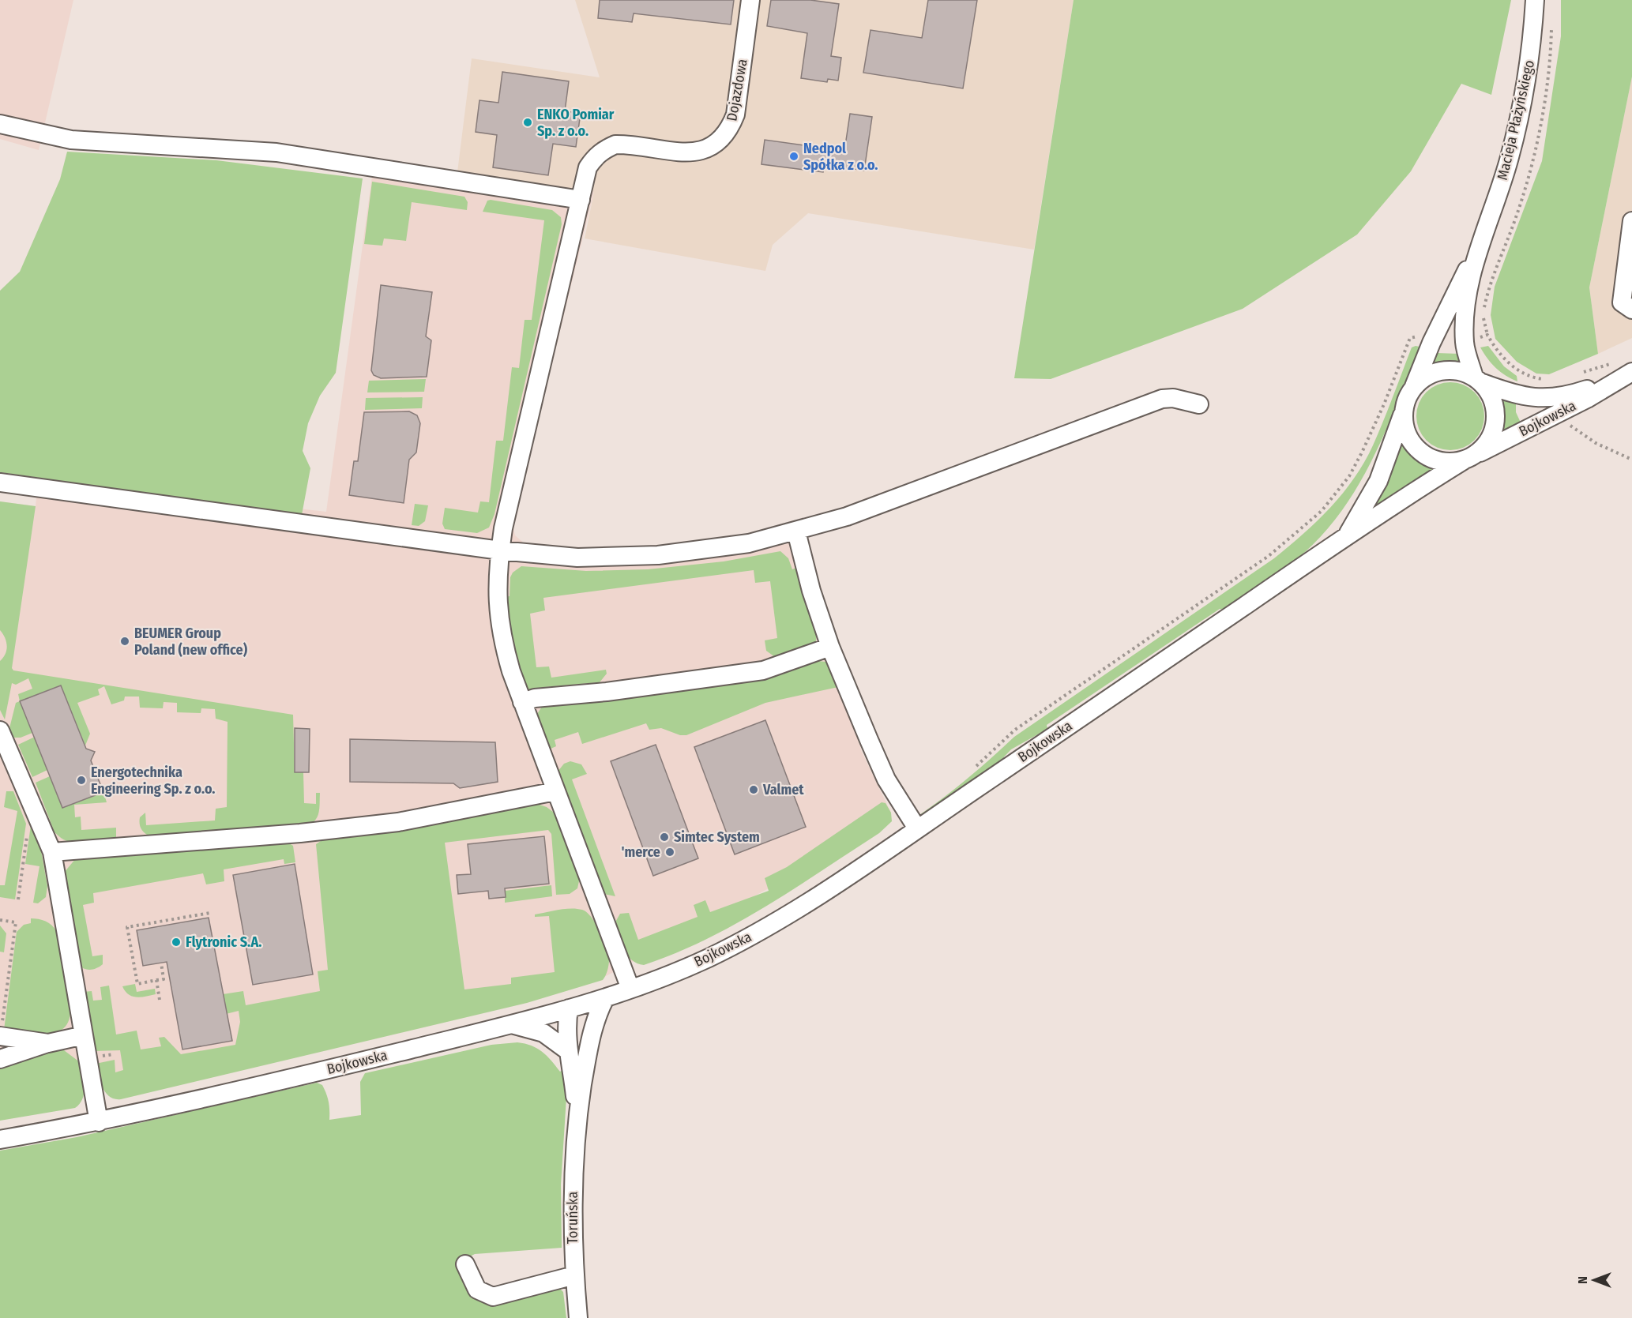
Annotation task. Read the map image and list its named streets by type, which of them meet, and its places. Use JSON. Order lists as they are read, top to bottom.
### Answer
{
  "streets": {
    "street": [
      "Dojazdowa",
      "Macieja Płażyńskiego",
      "Bojkowska",
      "Toruńska"
    ]
  },
  "crossings": [
    ["Dojazdowa", "Bojkowska"],
    ["Macieja Płażyńskiego", "Bojkowska"],
    ["Bojkowska", "Toruńska"]
  ],
  "places": [
    "ENKO Pomiar Sp. z o.o.",
    "Nedpol Spółka z o.o.",
    "BEUMER Group Poland (new office)",
    "Energotechnika Engineering Sp. z o.o.",
    "Valmet",
    "Simtec System",
    "'merce",
    "Flytronic S.A."
  ],
  "north": "left"
}
